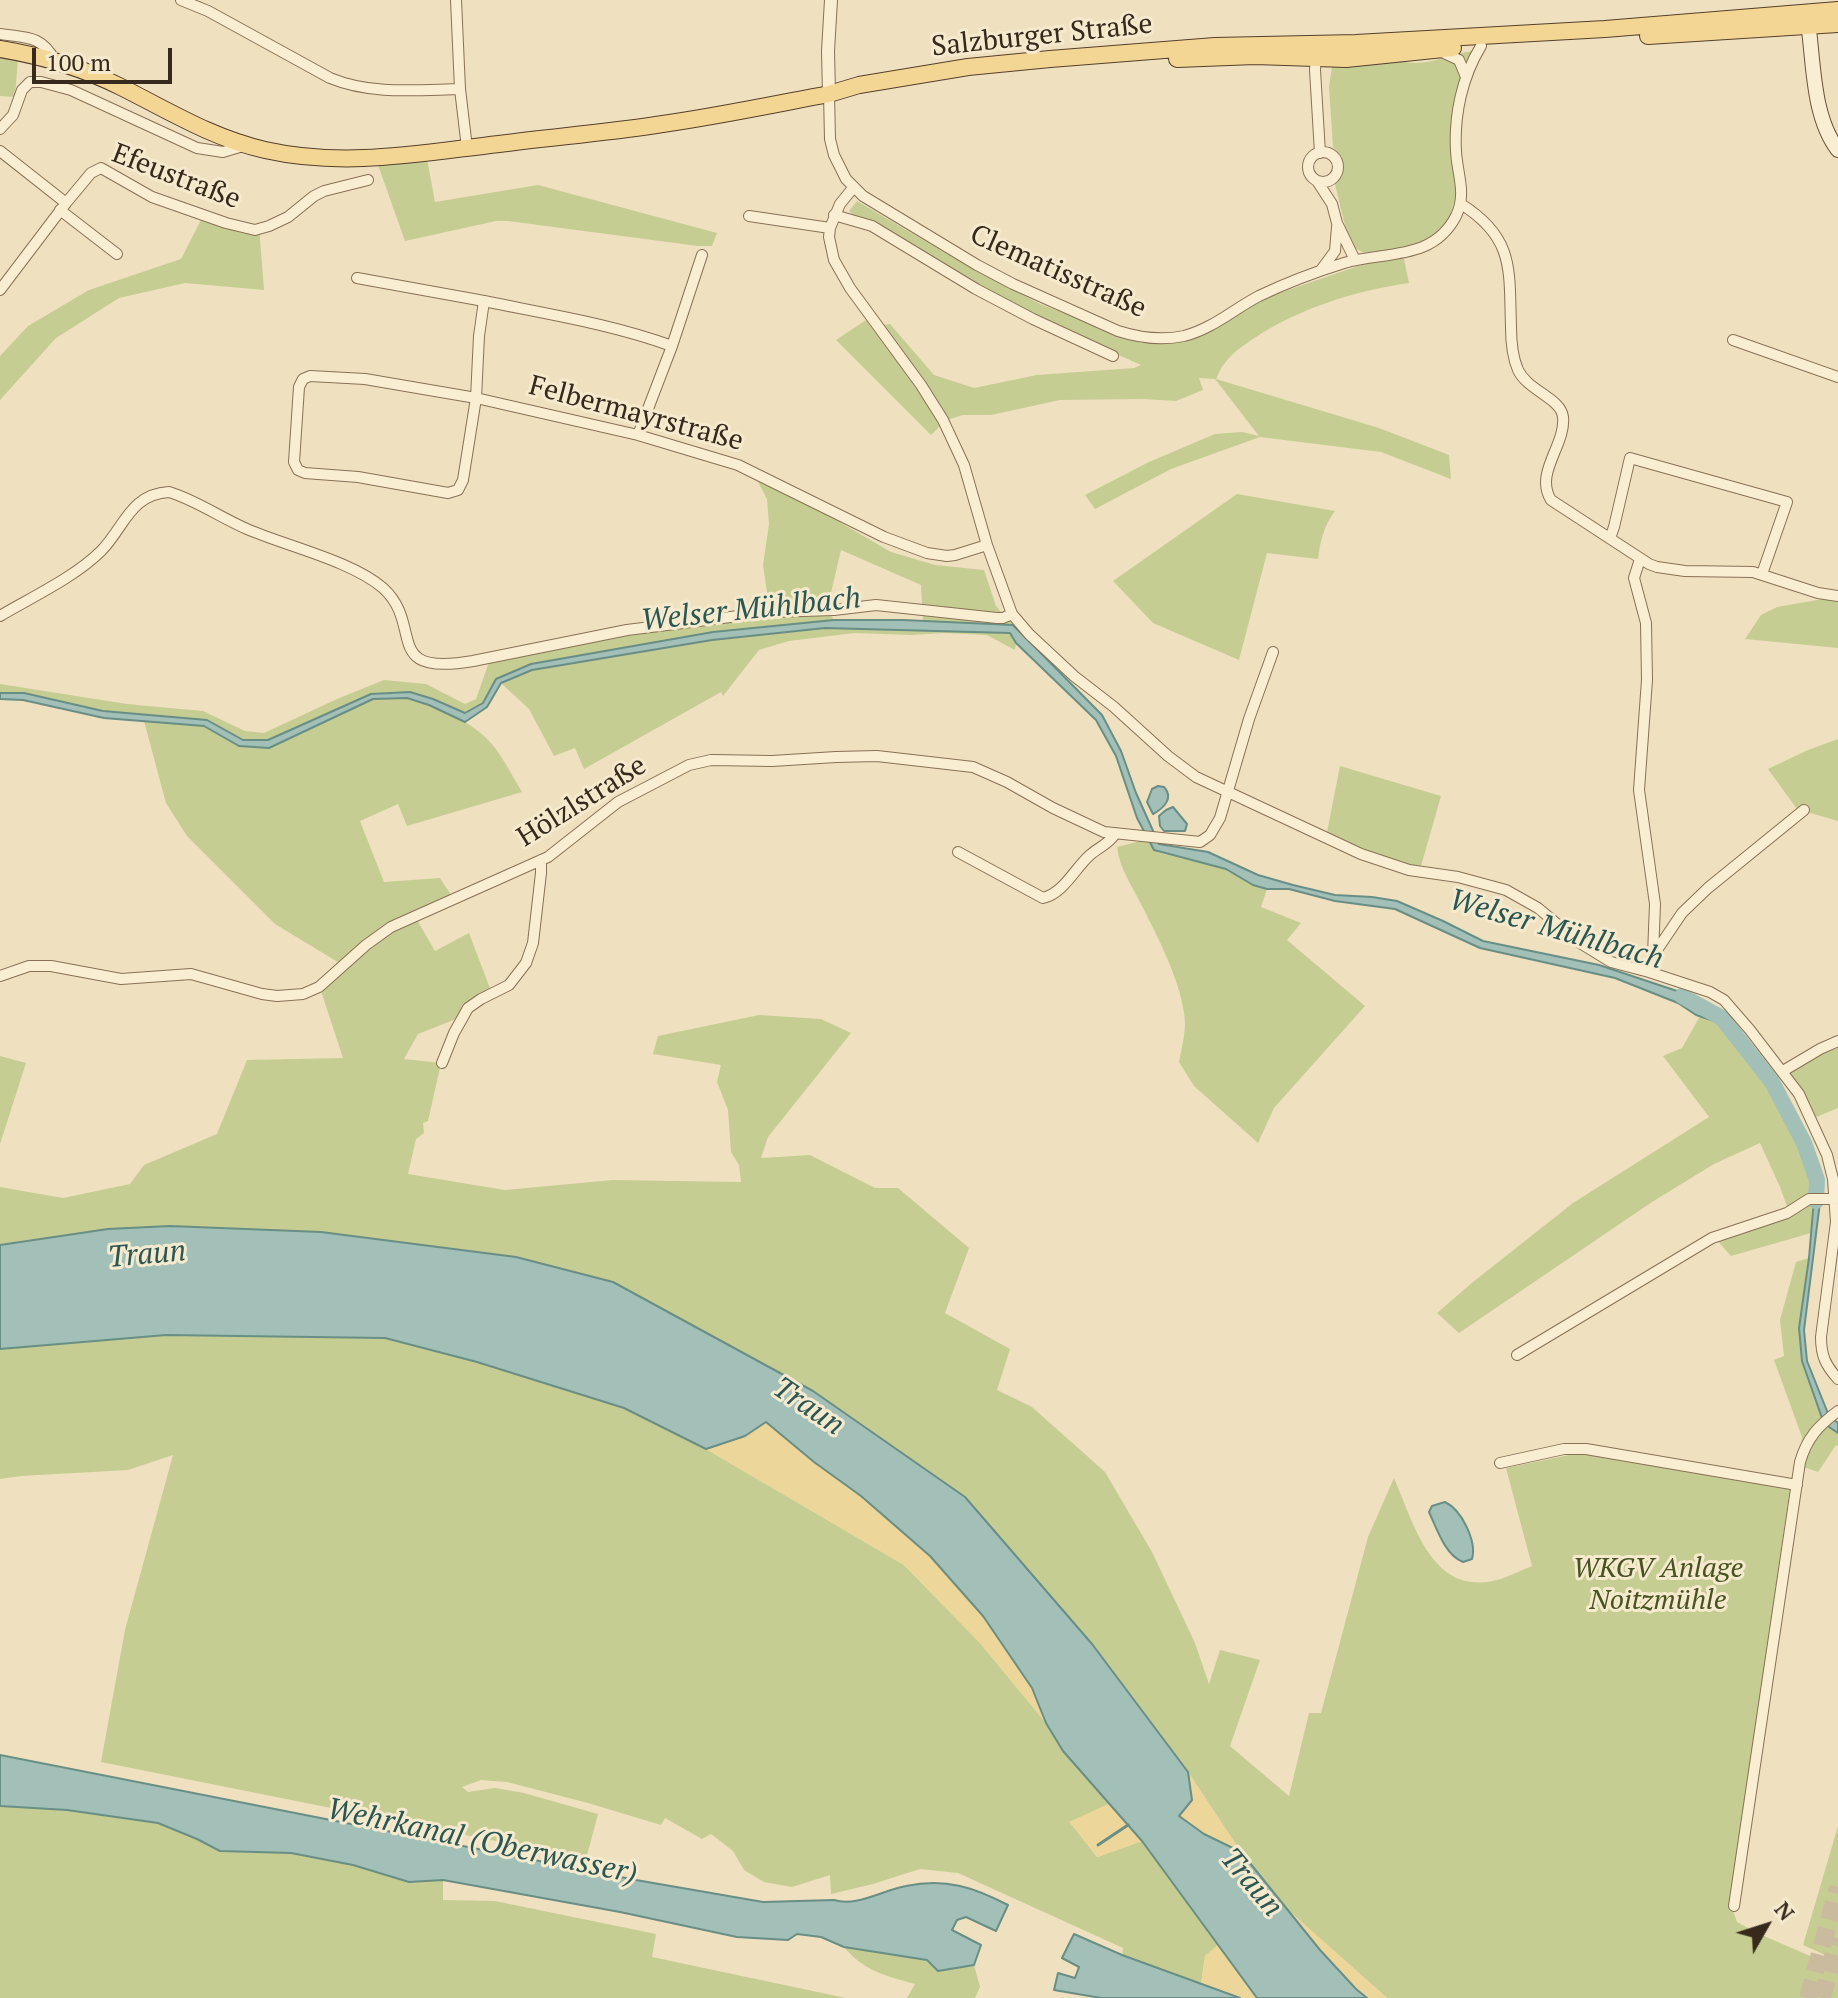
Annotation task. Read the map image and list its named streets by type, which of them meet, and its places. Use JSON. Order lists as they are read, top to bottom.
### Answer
{
  "streets": {
    "main road": ["Salzburger Straße"],
    "street": [
      "Efeustraße",
      "Clematisstraße",
      "Felbermayrstraße",
      "Hölzlstraße"
    ]
  },
  "water": ["Welser Mühlbach", "Traun", "Wehrkanal (Oberwasser)"],
  "parks": ["WKGV Anlage Noitzmühle"],
  "scale_bar": "100 m",
  "north": "top right"
}
